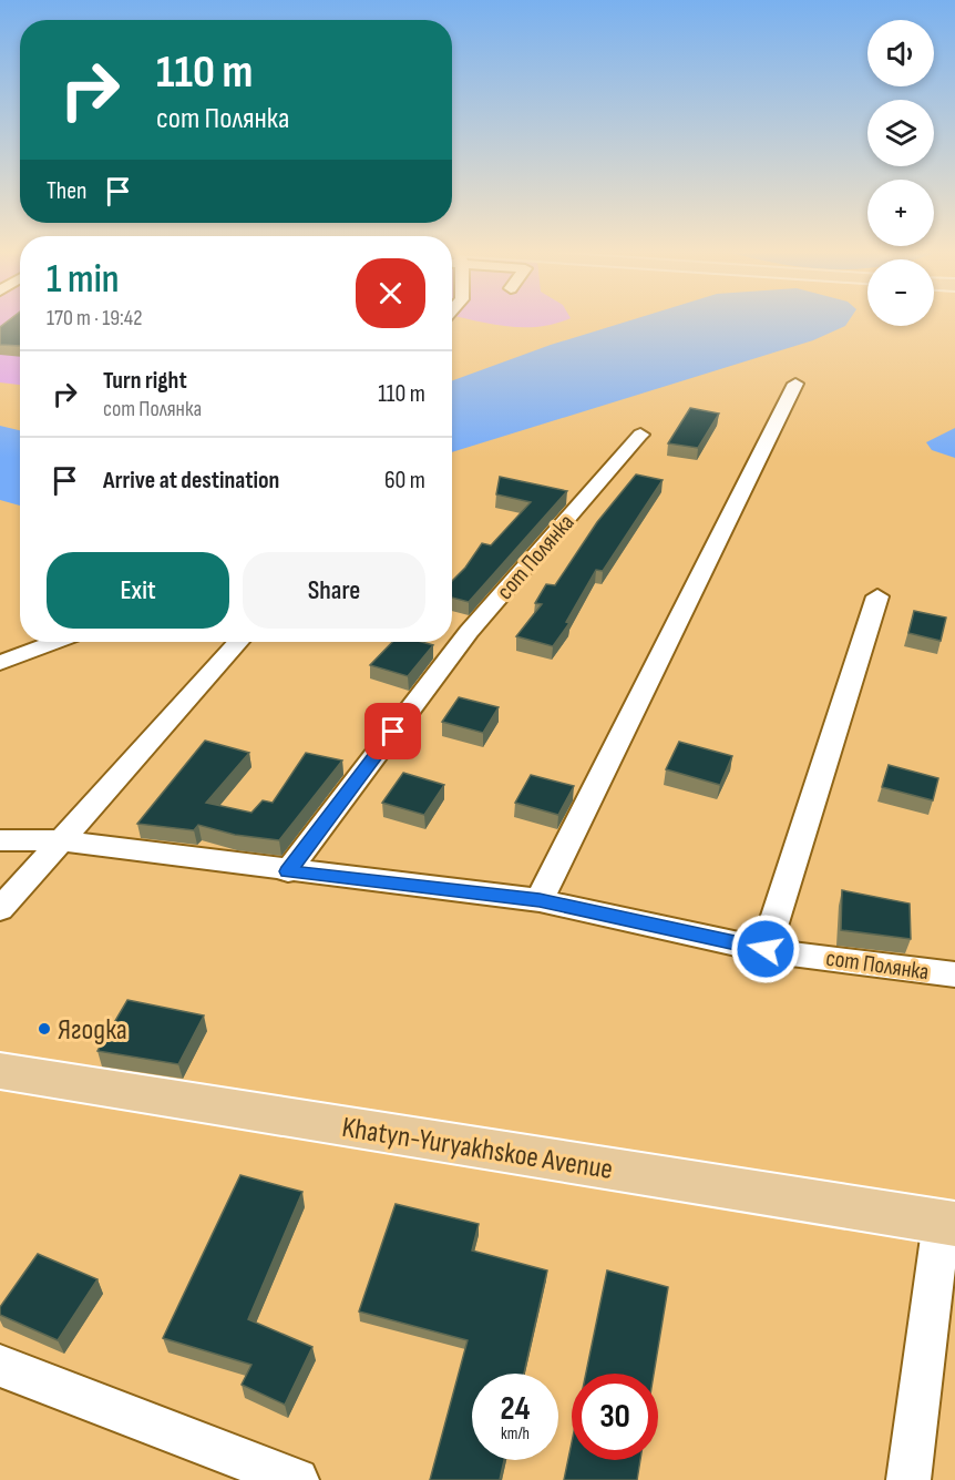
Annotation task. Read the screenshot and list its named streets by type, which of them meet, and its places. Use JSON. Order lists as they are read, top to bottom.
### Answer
{
  "streets": {
    "main road": ["Khatyn-Yuryakhskoe Avenue"],
    "street": ["сот Полянка"]
  },
  "places": ["Ягодка"],
  "page": {
    "map_buttons": ["+", "−"],
    "turn": ["110 m", "сот Полянка"],
    "then": "Then",
    "heading": ["1 min", "170 m · 19:42"],
    "list": [
      {
        "name": "Turn right",
        "note": "сот Полянка",
        "value": "110 m"
      },
      {
        "name": "Arrive at destination",
        "value": "60 m"
      }
    ],
    "buttons": ["Exit", "Share"],
    "speed": "24 km/h",
    "limit": "30"
  }
}
